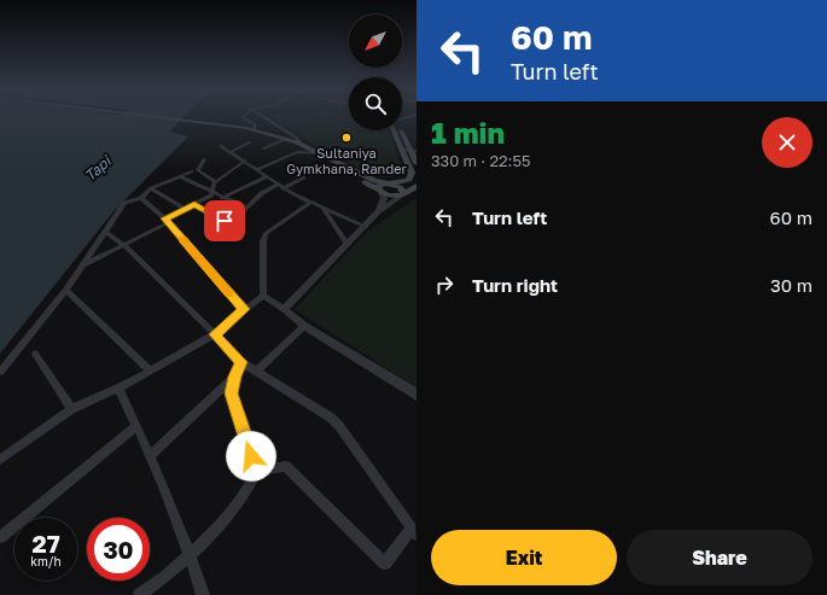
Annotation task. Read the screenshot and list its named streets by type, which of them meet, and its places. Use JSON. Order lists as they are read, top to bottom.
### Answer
{
  "water": ["Tapi"],
  "places": ["Sultaniya Gymkhana, Rander"],
  "north": "bottom left",
  "page": {
    "turn": ["60 m", "Turn left"],
    "heading": ["1 min", "330 m · 22:55"],
    "list": [
      {
        "name": "Turn left",
        "value": "60 m"
      },
      {
        "name": "Turn right",
        "value": "30 m"
      }
    ],
    "speed": "27 km/h",
    "limit": "30",
    "buttons": ["Exit", "Share"]
  }
}
